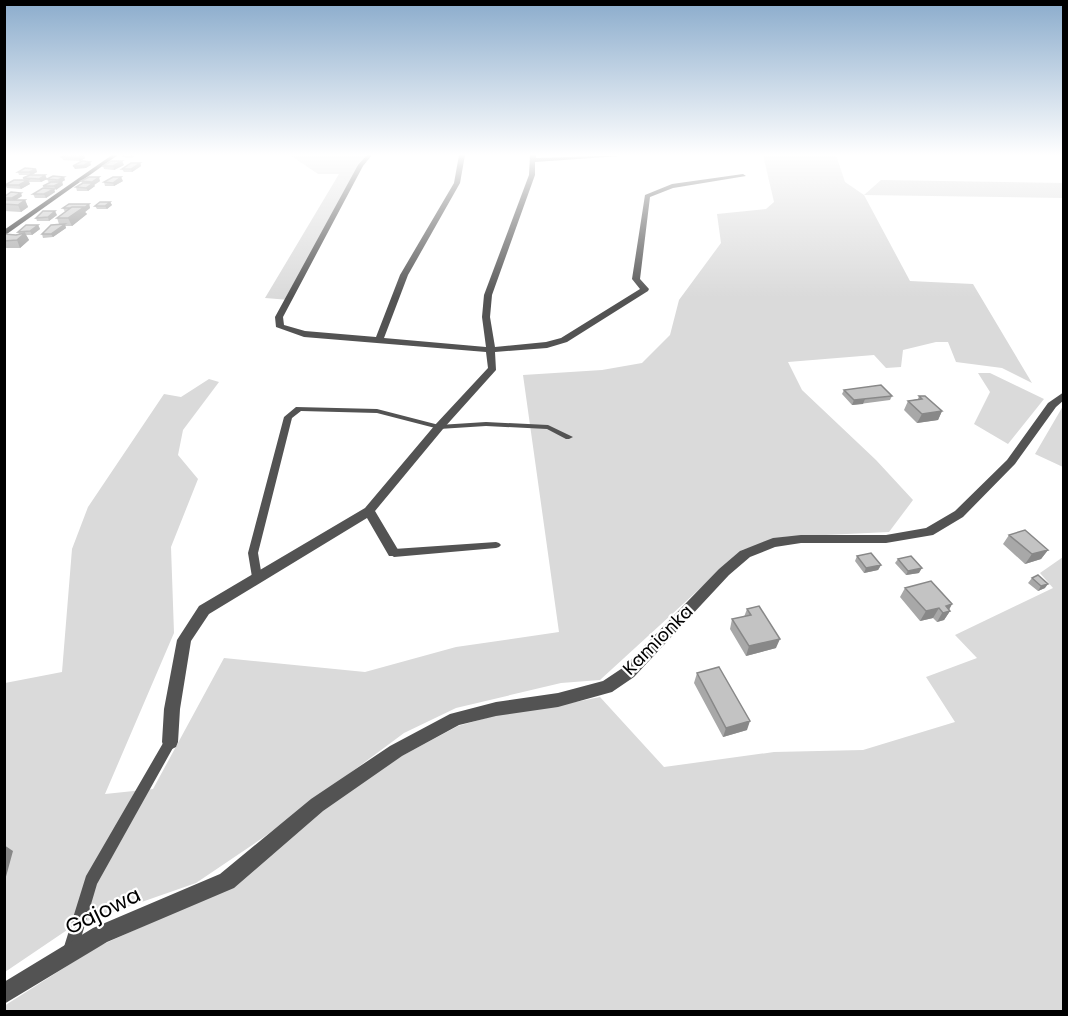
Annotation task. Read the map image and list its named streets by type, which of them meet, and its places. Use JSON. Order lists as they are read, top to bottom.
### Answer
{
  "streets": {
    "street": ["Kamionka", "Gajowa"]
  },
  "crossings": [
    ["Kamionka", "Gajowa"]
  ]
}
